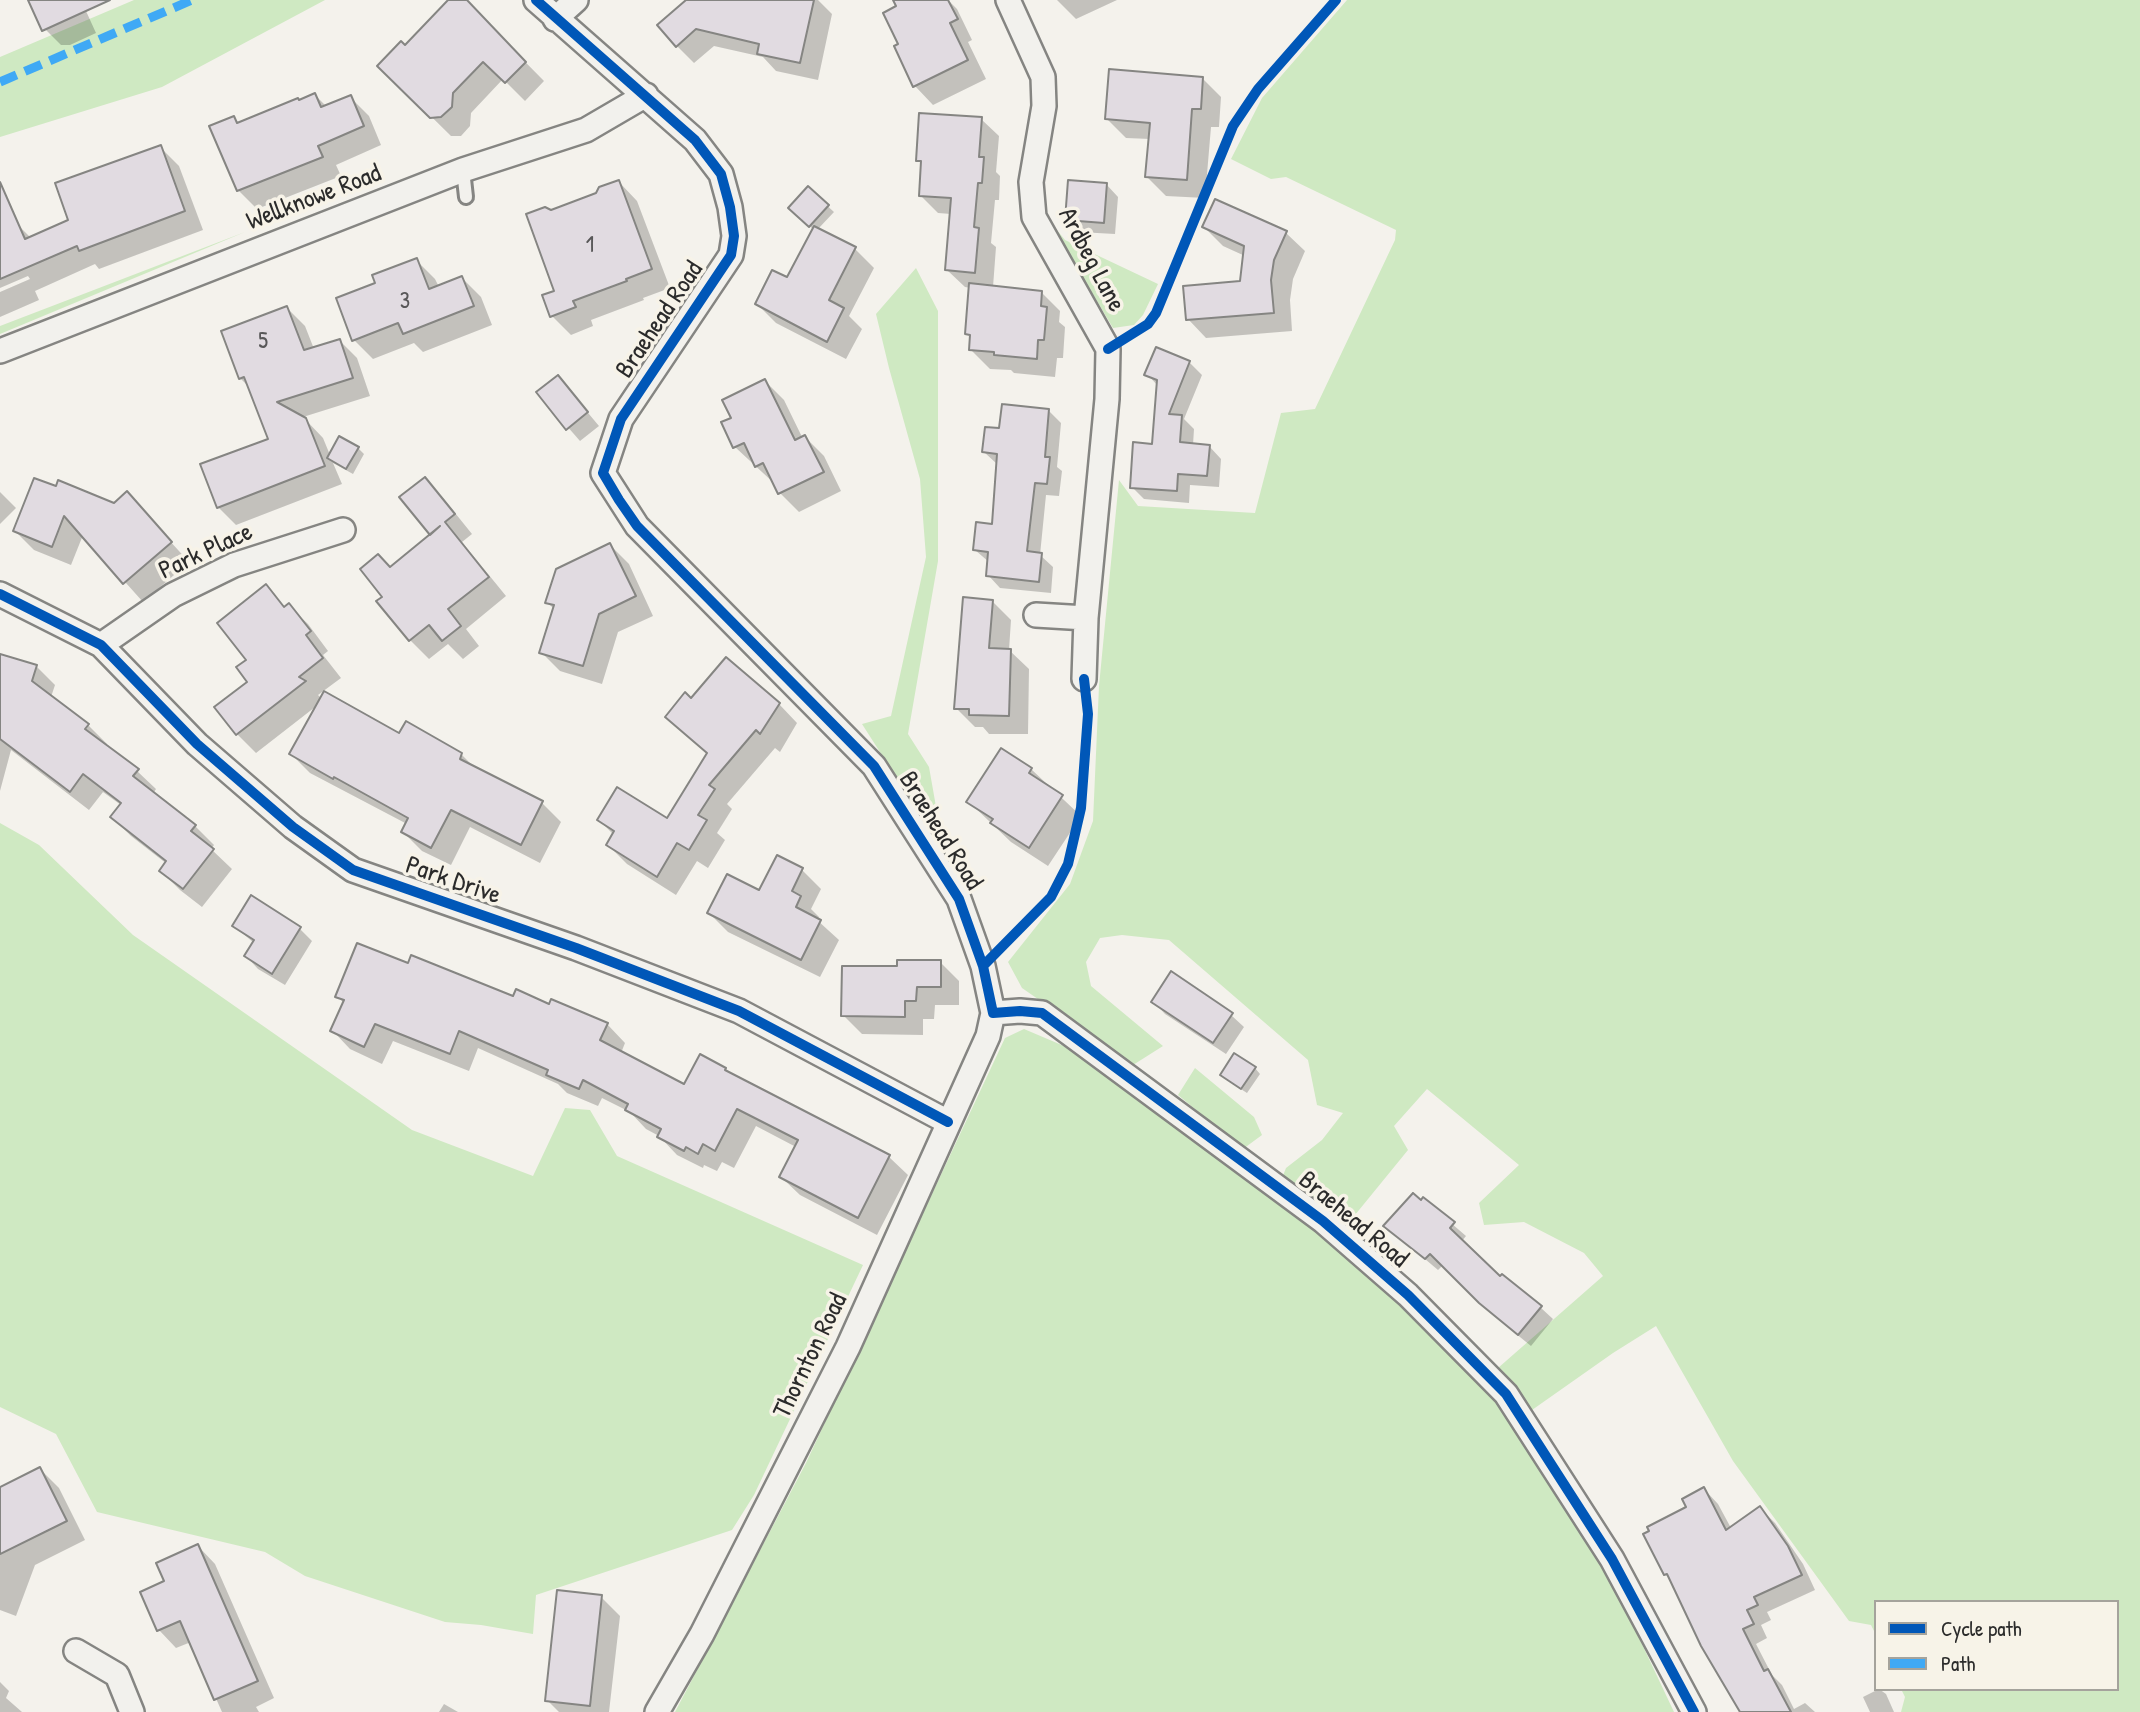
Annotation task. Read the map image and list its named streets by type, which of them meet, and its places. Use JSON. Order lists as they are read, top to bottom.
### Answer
{
  "streets": {
    "street": [
      "Wellknowe Road",
      "Ardbeg Lane",
      "Braehead Road",
      "Park Place",
      "Park Drive",
      "Thornton Road"
    ]
  },
  "crossings": [
    ["Wellknowe Road", "Braehead Road"],
    ["Braehead Road", "Thornton Road"],
    ["Park Place", "Park Drive"],
    ["Park Drive", "Thornton Road"]
  ],
  "house_numbers": ["1", "3", "5"],
  "legend": ["Cycle path", "Path"]
}
